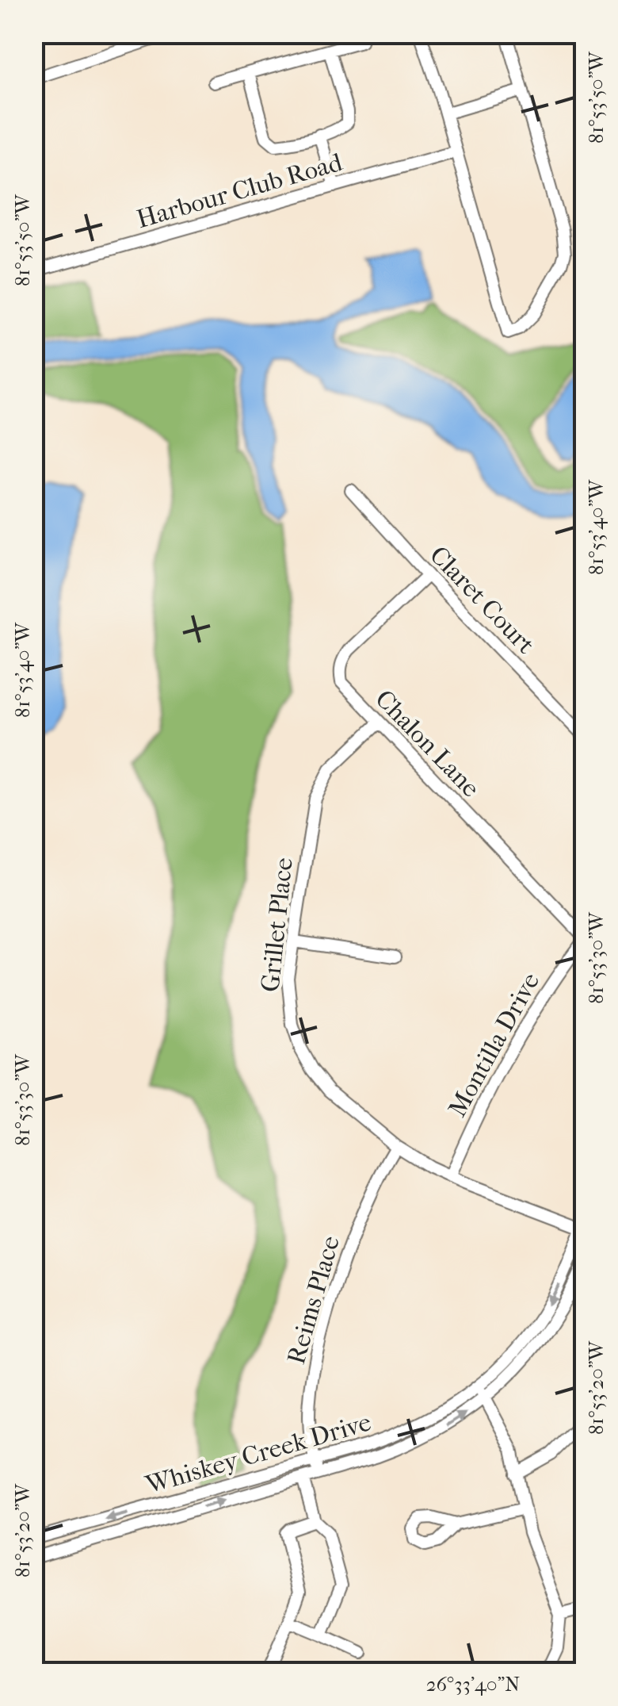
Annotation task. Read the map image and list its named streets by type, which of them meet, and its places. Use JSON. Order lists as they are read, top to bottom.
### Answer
{
  "streets": {
    "street": [
      "Harbour Club Road",
      "Claret Court",
      "Chalon Lane",
      "Grillet Place",
      "Montilla Drive",
      "Reims Place",
      "Whiskey Creek Drive"
    ]
  },
  "crossings": [
    ["Claret Court", "Chalon Lane"],
    ["Chalon Lane", "Grillet Place"],
    ["Chalon Lane", "Montilla Drive"],
    ["Grillet Place", "Montilla Drive"],
    ["Grillet Place", "Reims Place"],
    ["Grillet Place", "Whiskey Creek Drive"],
    ["Reims Place", "Whiskey Creek Drive"]
  ],
  "coordinates": [
    "81°53'50\"W",
    "81°53'40\"W",
    "81°53'30\"W",
    "81°53'20\"W",
    "26°33'40\"N"
  ]
}
